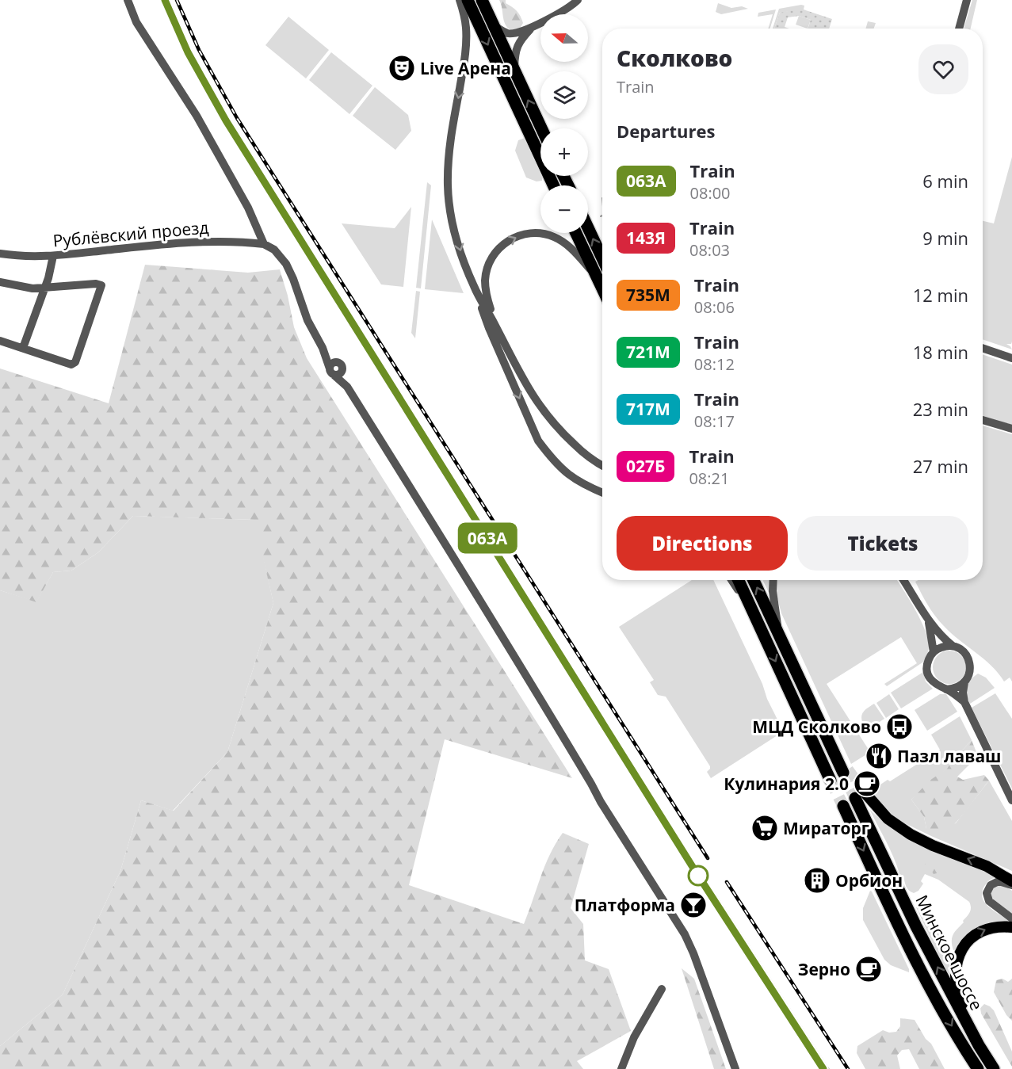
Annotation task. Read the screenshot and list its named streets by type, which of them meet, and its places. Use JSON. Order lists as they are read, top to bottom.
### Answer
{
  "streets": {
    "highway": ["Минское шоссе"],
    "street": ["Рублёвский проезд"]
  },
  "places": {
    "theatre": ["Live Арена"],
    "bus stop": ["МЦД Сколково"],
    "restaurant": ["Пазл лаваш"],
    "cafe": ["Кулинария 2.0", "Зерно"],
    "supermarket": ["Мираторг"],
    "building": ["Орбион"],
    "bar": ["Платформа"]
  },
  "north": "left",
  "page": {
    "on_map": "063А",
    "map_buttons": ["+", "−"],
    "heading": [
      ["Сколково", "Train"],
      "Departures"
    ],
    "list": [
      {
        "mark": "063А",
        "name": "Train",
        "note": "08:00",
        "value": "6 min"
      },
      {
        "mark": "143Я",
        "name": "Train",
        "note": "08:03",
        "value": "9 min"
      },
      {
        "mark": "735М",
        "name": "Train",
        "note": "08:06",
        "value": "12 min"
      },
      {
        "mark": "721М",
        "name": "Train",
        "note": "08:12",
        "value": "18 min"
      },
      {
        "mark": "717М",
        "name": "Train",
        "note": "08:17",
        "value": "23 min"
      },
      {
        "mark": "027Б",
        "name": "Train",
        "note": "08:21",
        "value": "27 min"
      }
    ],
    "buttons": ["Directions", "Tickets"]
  }
}
